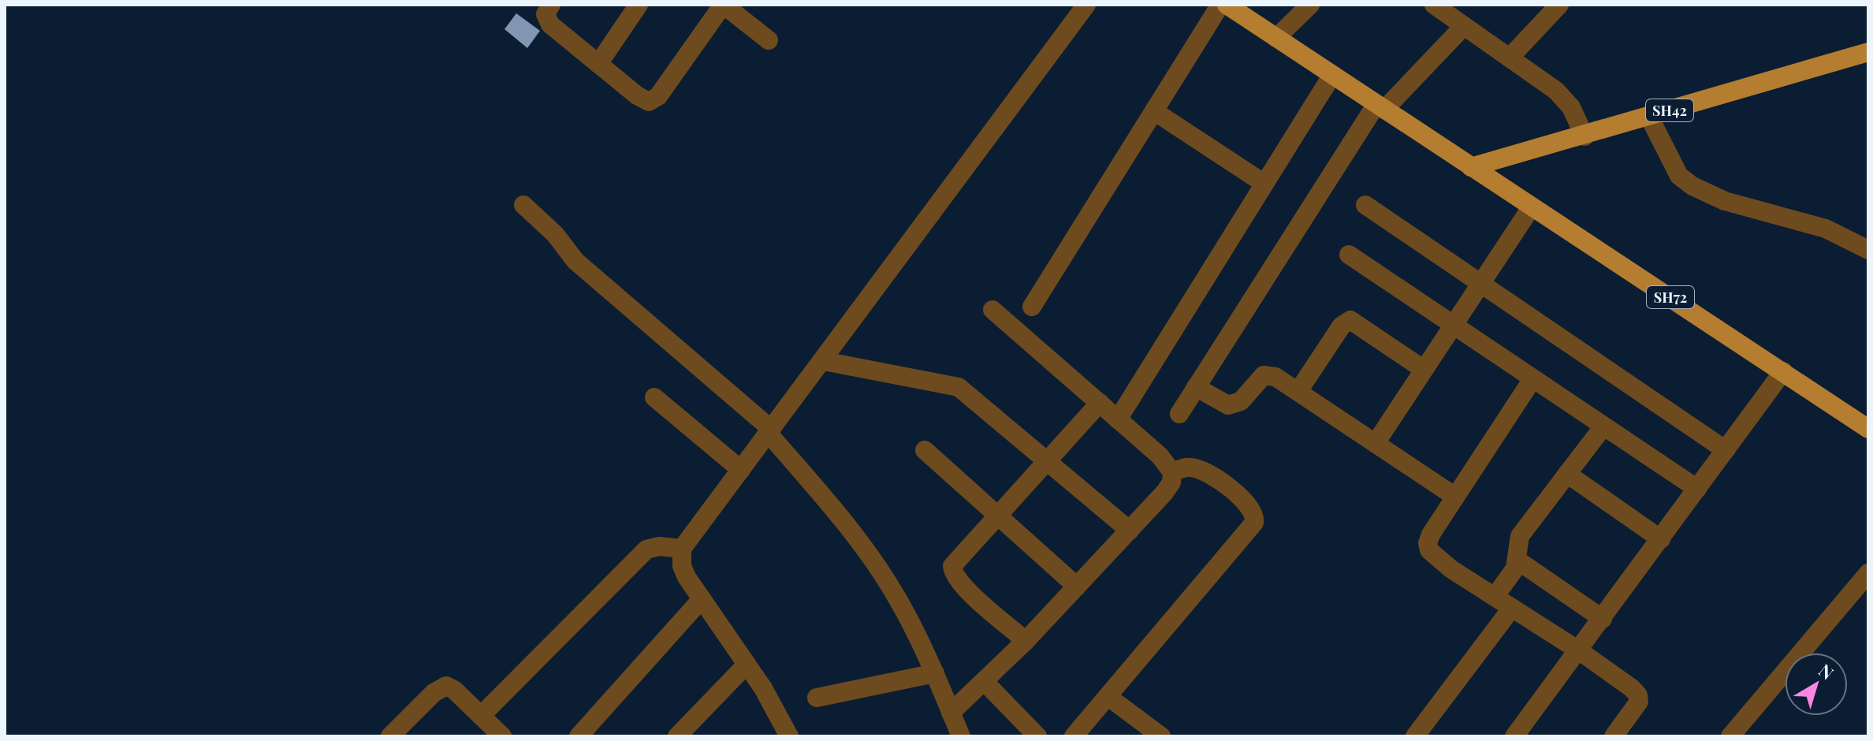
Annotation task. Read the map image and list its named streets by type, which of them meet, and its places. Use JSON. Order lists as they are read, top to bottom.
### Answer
{
  "streets": {
    "main road": ["SH42", "SH72"]
  },
  "crossings": [
    ["SH42", "SH72"]
  ],
  "north": "top right"
}
